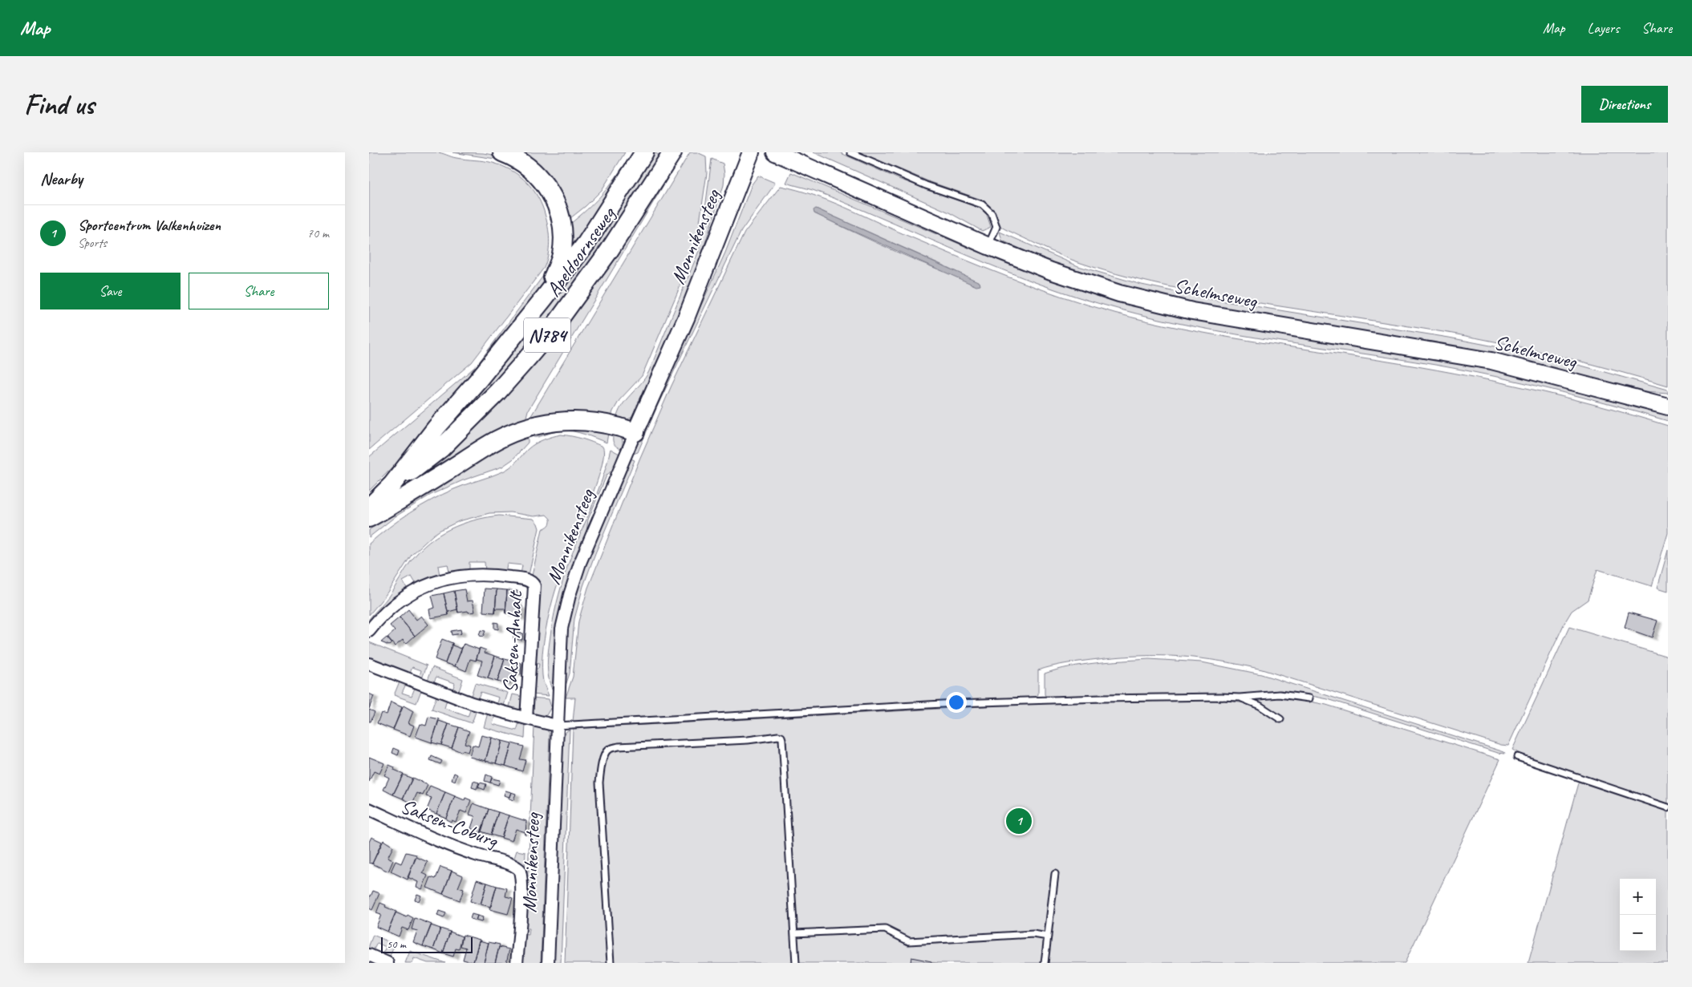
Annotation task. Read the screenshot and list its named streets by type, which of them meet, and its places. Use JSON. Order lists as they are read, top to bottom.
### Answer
{
  "streets": {
    "main road": [
      "Monnikensteeg",
      "Apeldoornseweg",
      "Schelmseweg",
      "N784"
    ],
    "street": ["Saksen-Anhalt", "Saksen-Coburg"]
  },
  "crossings": [
    ["Monnikensteeg", "Saksen-Anhalt"]
  ],
  "scale_bar": "50 m",
  "page": {
    "header": "Map",
    "nav": ["Map", "Layers", "Share"],
    "buttons": [
      "Directions",
      ["Save", "Share"]
    ],
    "title": "Find us",
    "heading": "Nearby",
    "list": [
      {
        "mark": "1",
        "name": "Sportcentrum Valkenhuizen",
        "note": "Sports",
        "value": "70 m"
      }
    ],
    "pins": "1",
    "map_buttons": ["+", "−"],
    "scale": "50 m"
  }
}
